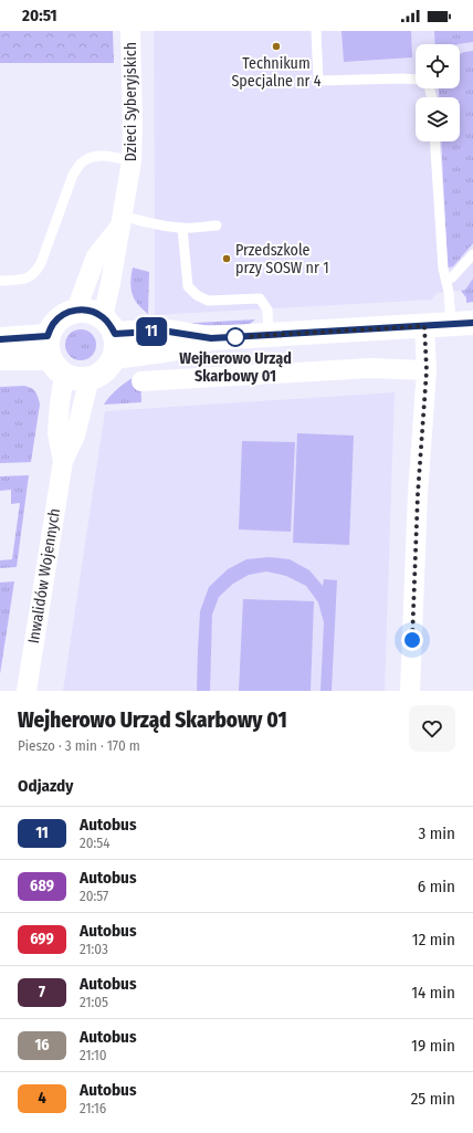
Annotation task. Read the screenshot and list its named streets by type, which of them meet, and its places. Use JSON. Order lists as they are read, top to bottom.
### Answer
{
  "streets": {
    "street": ["Dzieci Syberyjskich", "Inwalidów Wojennych"]
  },
  "crossings": [
    ["Dzieci Syberyjskich", "Inwalidów Wojennych"]
  ],
  "places": ["Technikum Specjalne nr 4", "Przedszkole przy SOSW nr 1", "Wejherowo Urząd Skarbowy 01"],
  "lines": ["bus line 11"],
  "page": {
    "status": "20:51",
    "on_map": "11",
    "heading": [
      ["Wejherowo Urząd Skarbowy 01", "Pieszo · 3 min · 170 m"],
      "Odjazdy"
    ],
    "list": [
      {
        "mark": "11",
        "name": "Autobus",
        "note": "20:54",
        "value": "3 min"
      },
      {
        "mark": "689",
        "name": "Autobus",
        "note": "20:57",
        "value": "6 min"
      },
      {
        "mark": "699",
        "name": "Autobus",
        "note": "21:03",
        "value": "12 min"
      },
      {
        "mark": "7",
        "name": "Autobus",
        "note": "21:05",
        "value": "14 min"
      },
      {
        "mark": "16",
        "name": "Autobus",
        "note": "21:10",
        "value": "19 min"
      },
      {
        "mark": "4",
        "name": "Autobus",
        "note": "21:16",
        "value": "25 min"
      }
    ]
  }
}
